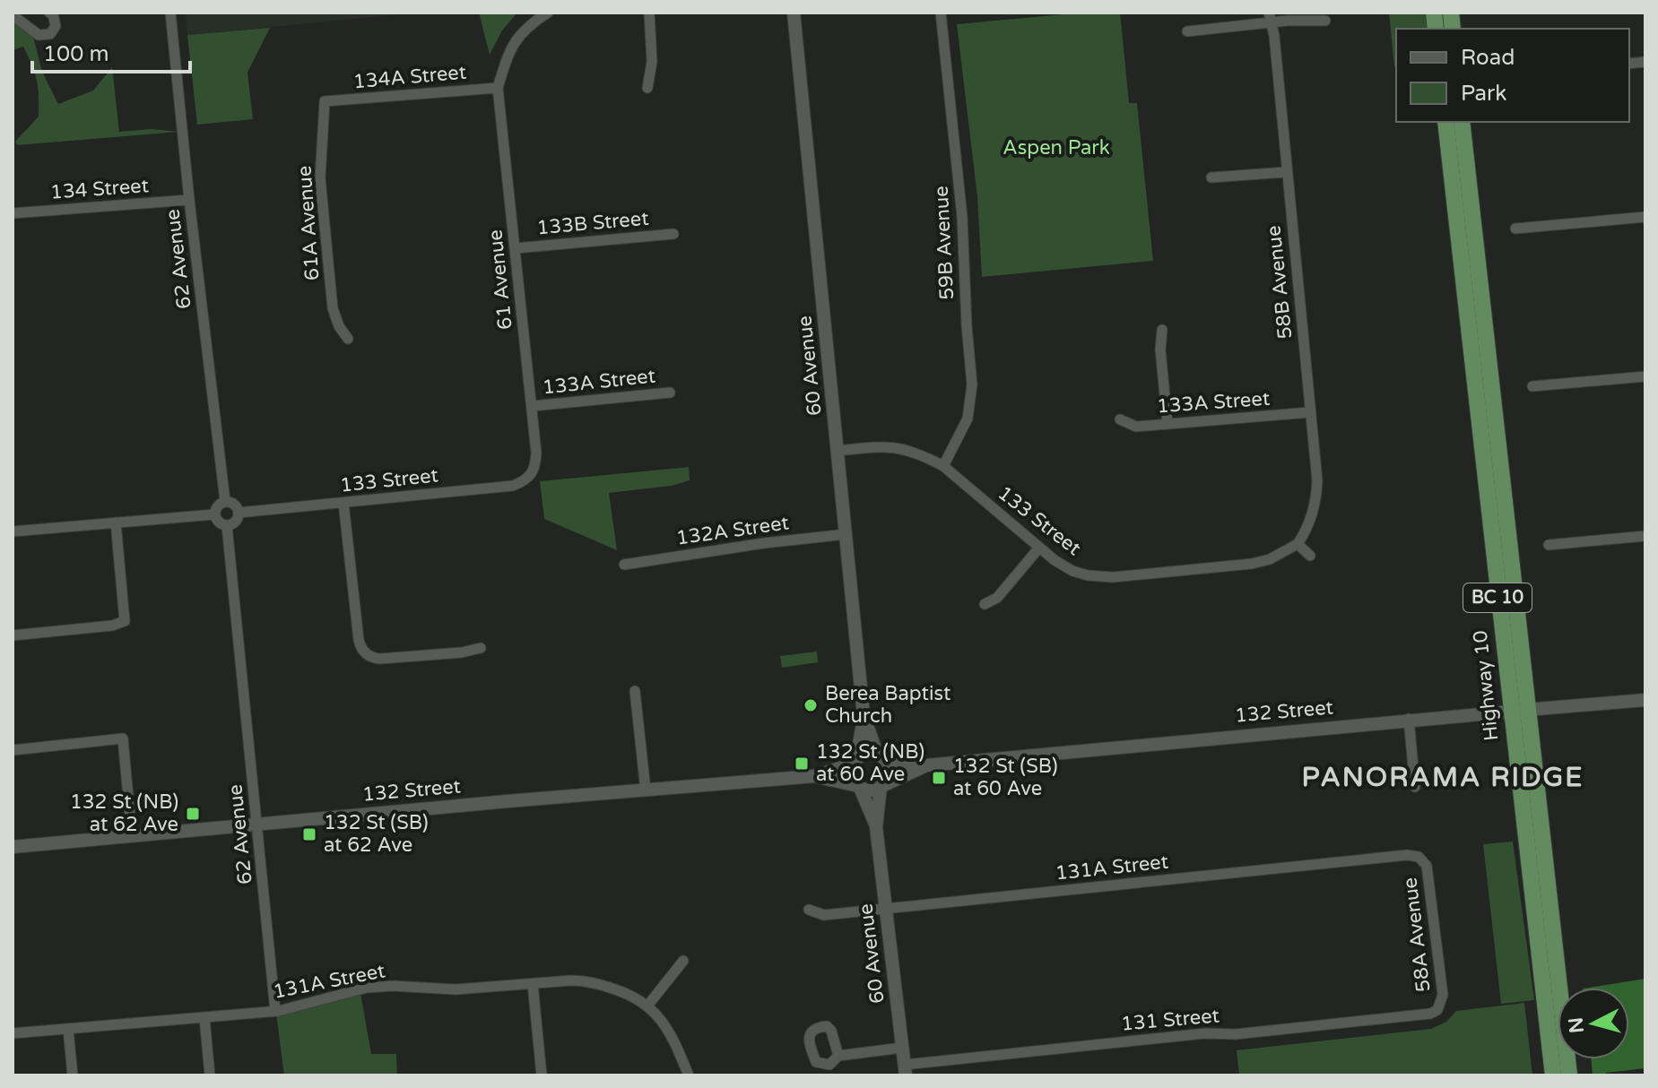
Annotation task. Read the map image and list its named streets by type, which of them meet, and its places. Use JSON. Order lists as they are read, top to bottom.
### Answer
{
  "streets": {
    "highway": ["BC 10", "Highway 10"],
    "main road": ["60 Avenue", "132 Street"],
    "street": [
      "134A Street",
      "134 Street",
      "61A Avenue",
      "133B Street",
      "59B Avenue",
      "62 Avenue",
      "61 Avenue",
      "58B Avenue",
      "133A Street",
      "133 Street",
      "132A Street",
      "131A Street",
      "58A Avenue",
      "131 Street"
    ]
  },
  "crossings": [
    ["134A Street", "61A Avenue"],
    ["134A Street", "61 Avenue"],
    ["134 Street", "62 Avenue"],
    ["133B Street", "61 Avenue"],
    ["59B Avenue", "133 Street"],
    ["62 Avenue", "133 Street"],
    ["62 Avenue", "132 Street"],
    ["62 Avenue", "131A Street"],
    ["61 Avenue", "133A Street"],
    ["61 Avenue", "133 Street"],
    ["58B Avenue", "133A Street"],
    ["58B Avenue", "133 Street"],
    ["60 Avenue", "133 Street"],
    ["60 Avenue", "132A Street"],
    ["60 Avenue", "132 Street"],
    ["60 Avenue", "131A Street"],
    ["60 Avenue", "131 Street"],
    ["Highway 10", "132 Street"],
    ["131A Street", "58A Avenue"],
    ["58A Avenue", "131 Street"]
  ],
  "districts": ["PANORAMA RIDGE"],
  "parks": ["Aspen Park"],
  "places": {
    "other": ["Berea Baptist Church"],
    "transit": [
      "132 St (NB) at 60 Ave",
      "132 St (SB) at 60 Ave",
      "132 St (NB) at 62 Ave",
      "132 St (SB) at 62 Ave"
    ]
  },
  "legend": ["Road", "Park"],
  "scale_bar": "100 m",
  "north": "left"
}
